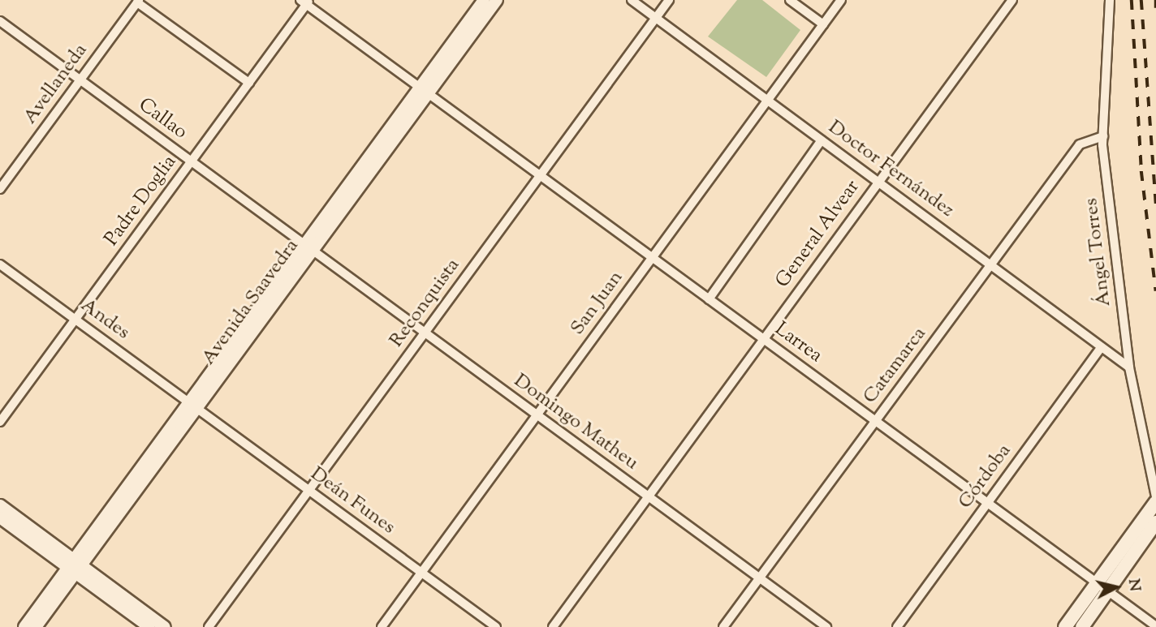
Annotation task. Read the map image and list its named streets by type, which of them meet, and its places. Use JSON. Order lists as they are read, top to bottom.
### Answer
{
  "streets": {
    "street": [
      "Avellaneda",
      "Callao",
      "Doctor Fernández",
      "Padre Doglia",
      "General Alvear",
      "Ángel Torres",
      "Avenida Saavedra",
      "Reconquista",
      "San Juan",
      "Andes",
      "Larrea",
      "Catamarca",
      "Domingo Matheu",
      "Córdoba",
      "Deán Funes"
    ]
  },
  "crossings": [
    ["Avellaneda", "Callao"],
    ["Callao", "Padre Doglia"],
    ["Callao", "Avenida Saavedra"],
    ["Callao", "Domingo Matheu"],
    ["Doctor Fernández", "General Alvear"],
    ["Doctor Fernández", "Ángel Torres"],
    ["Doctor Fernández", "Reconquista"],
    ["Doctor Fernández", "San Juan"],
    ["Doctor Fernández", "Catamarca"],
    ["Doctor Fernández", "Córdoba"],
    ["Padre Doglia", "Andes"],
    ["Padre Doglia", "Larrea"],
    ["General Alvear", "Larrea"],
    ["General Alvear", "Domingo Matheu"],
    ["Ángel Torres", "Catamarca"],
    ["Avenida Saavedra", "Andes"],
    ["Avenida Saavedra", "Larrea"],
    ["Avenida Saavedra", "Domingo Matheu"],
    ["Avenida Saavedra", "Deán Funes"],
    ["Reconquista", "Larrea"],
    ["Reconquista", "Domingo Matheu"],
    ["Reconquista", "Deán Funes"],
    ["San Juan", "Larrea"],
    ["San Juan", "Domingo Matheu"],
    ["San Juan", "Deán Funes"],
    ["Andes", "Deán Funes"],
    ["Larrea", "Catamarca"],
    ["Larrea", "Córdoba"],
    ["Catamarca", "Domingo Matheu"]
  ],
  "north": "right"
}
